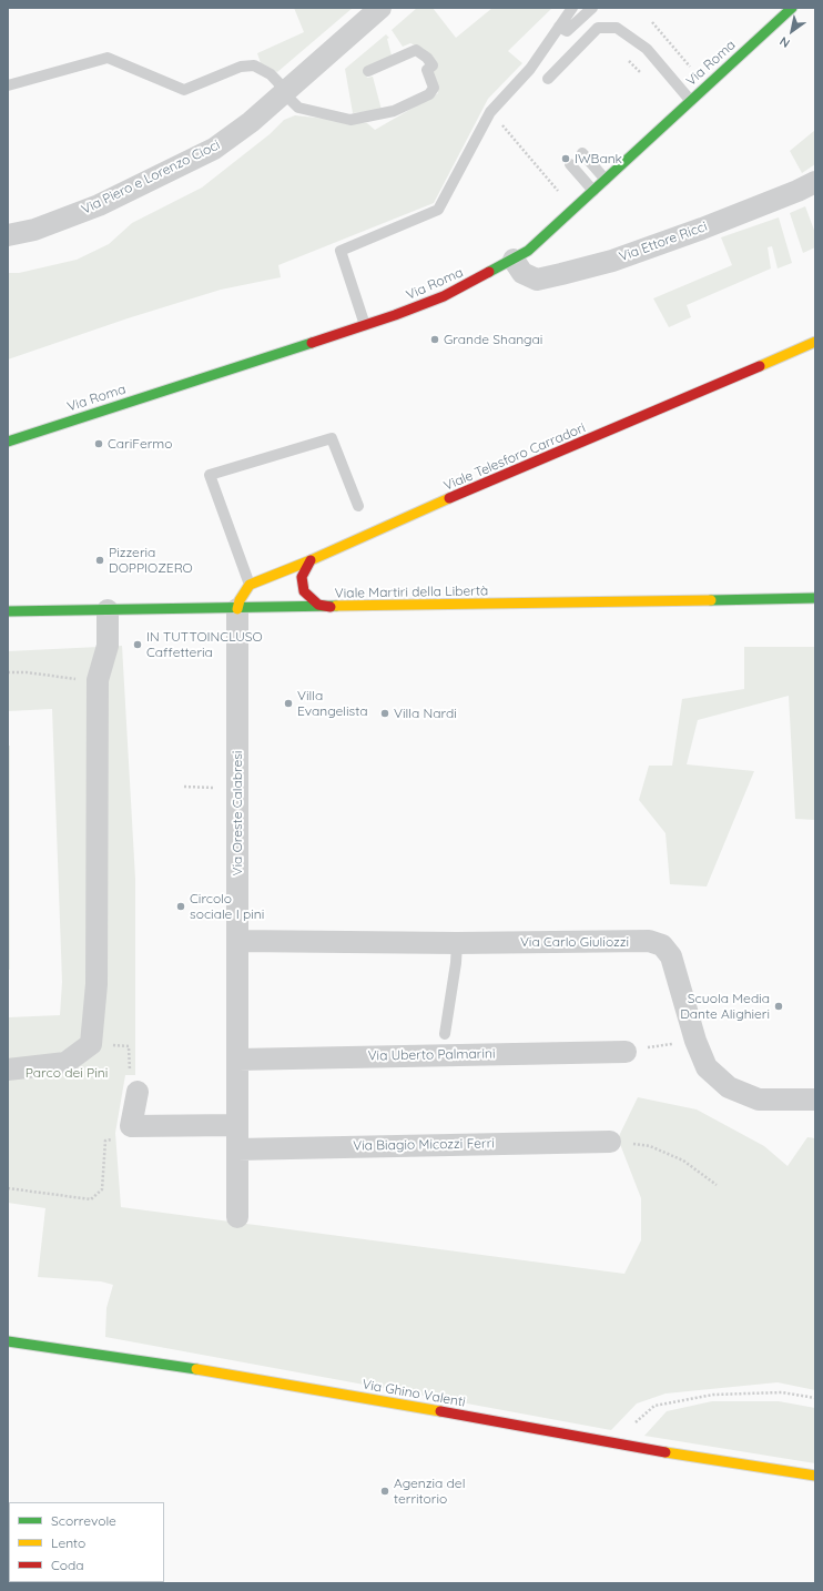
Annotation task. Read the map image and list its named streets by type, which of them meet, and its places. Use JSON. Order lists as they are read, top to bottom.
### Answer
{
  "streets": {
    "main road": [
      "Via Roma",
      "Viale Telesforo Carradori",
      "Viale Martiri della Libertà",
      "Via Ghino Valenti"
    ],
    "street": [
      "Via Piero e Lorenzo Cioci",
      "Via Ettore Ricci",
      "Via Oreste Calabresi",
      "Via Carlo Giuliozzi",
      "Via Uberto Palmarini",
      "Via Biagio Micozzi Ferri"
    ]
  },
  "crossings": [
    ["Via Roma", "Via Ettore Ricci"],
    ["Viale Martiri della Libertà", "Via Oreste Calabresi"],
    ["Via Oreste Calabresi", "Via Carlo Giuliozzi"],
    ["Via Oreste Calabresi", "Via Uberto Palmarini"],
    ["Via Oreste Calabresi", "Via Biagio Micozzi Ferri"]
  ],
  "parks": ["Parco dei Pini"],
  "places": [
    "IWBank",
    "Grande Shangai",
    "CariFermo",
    "Pizzeria DOPPIOZERO",
    "IN TUTTOINCLUSO Caffetteria",
    "Villa Evangelista",
    "Villa Nardi",
    "Circolo sociale I pini",
    "Scuola Media Dante Alighieri",
    "Agenzia del territorio"
  ],
  "legend": ["Scorrevole", "Lento", "Coda"],
  "north": "bottom left"
}
